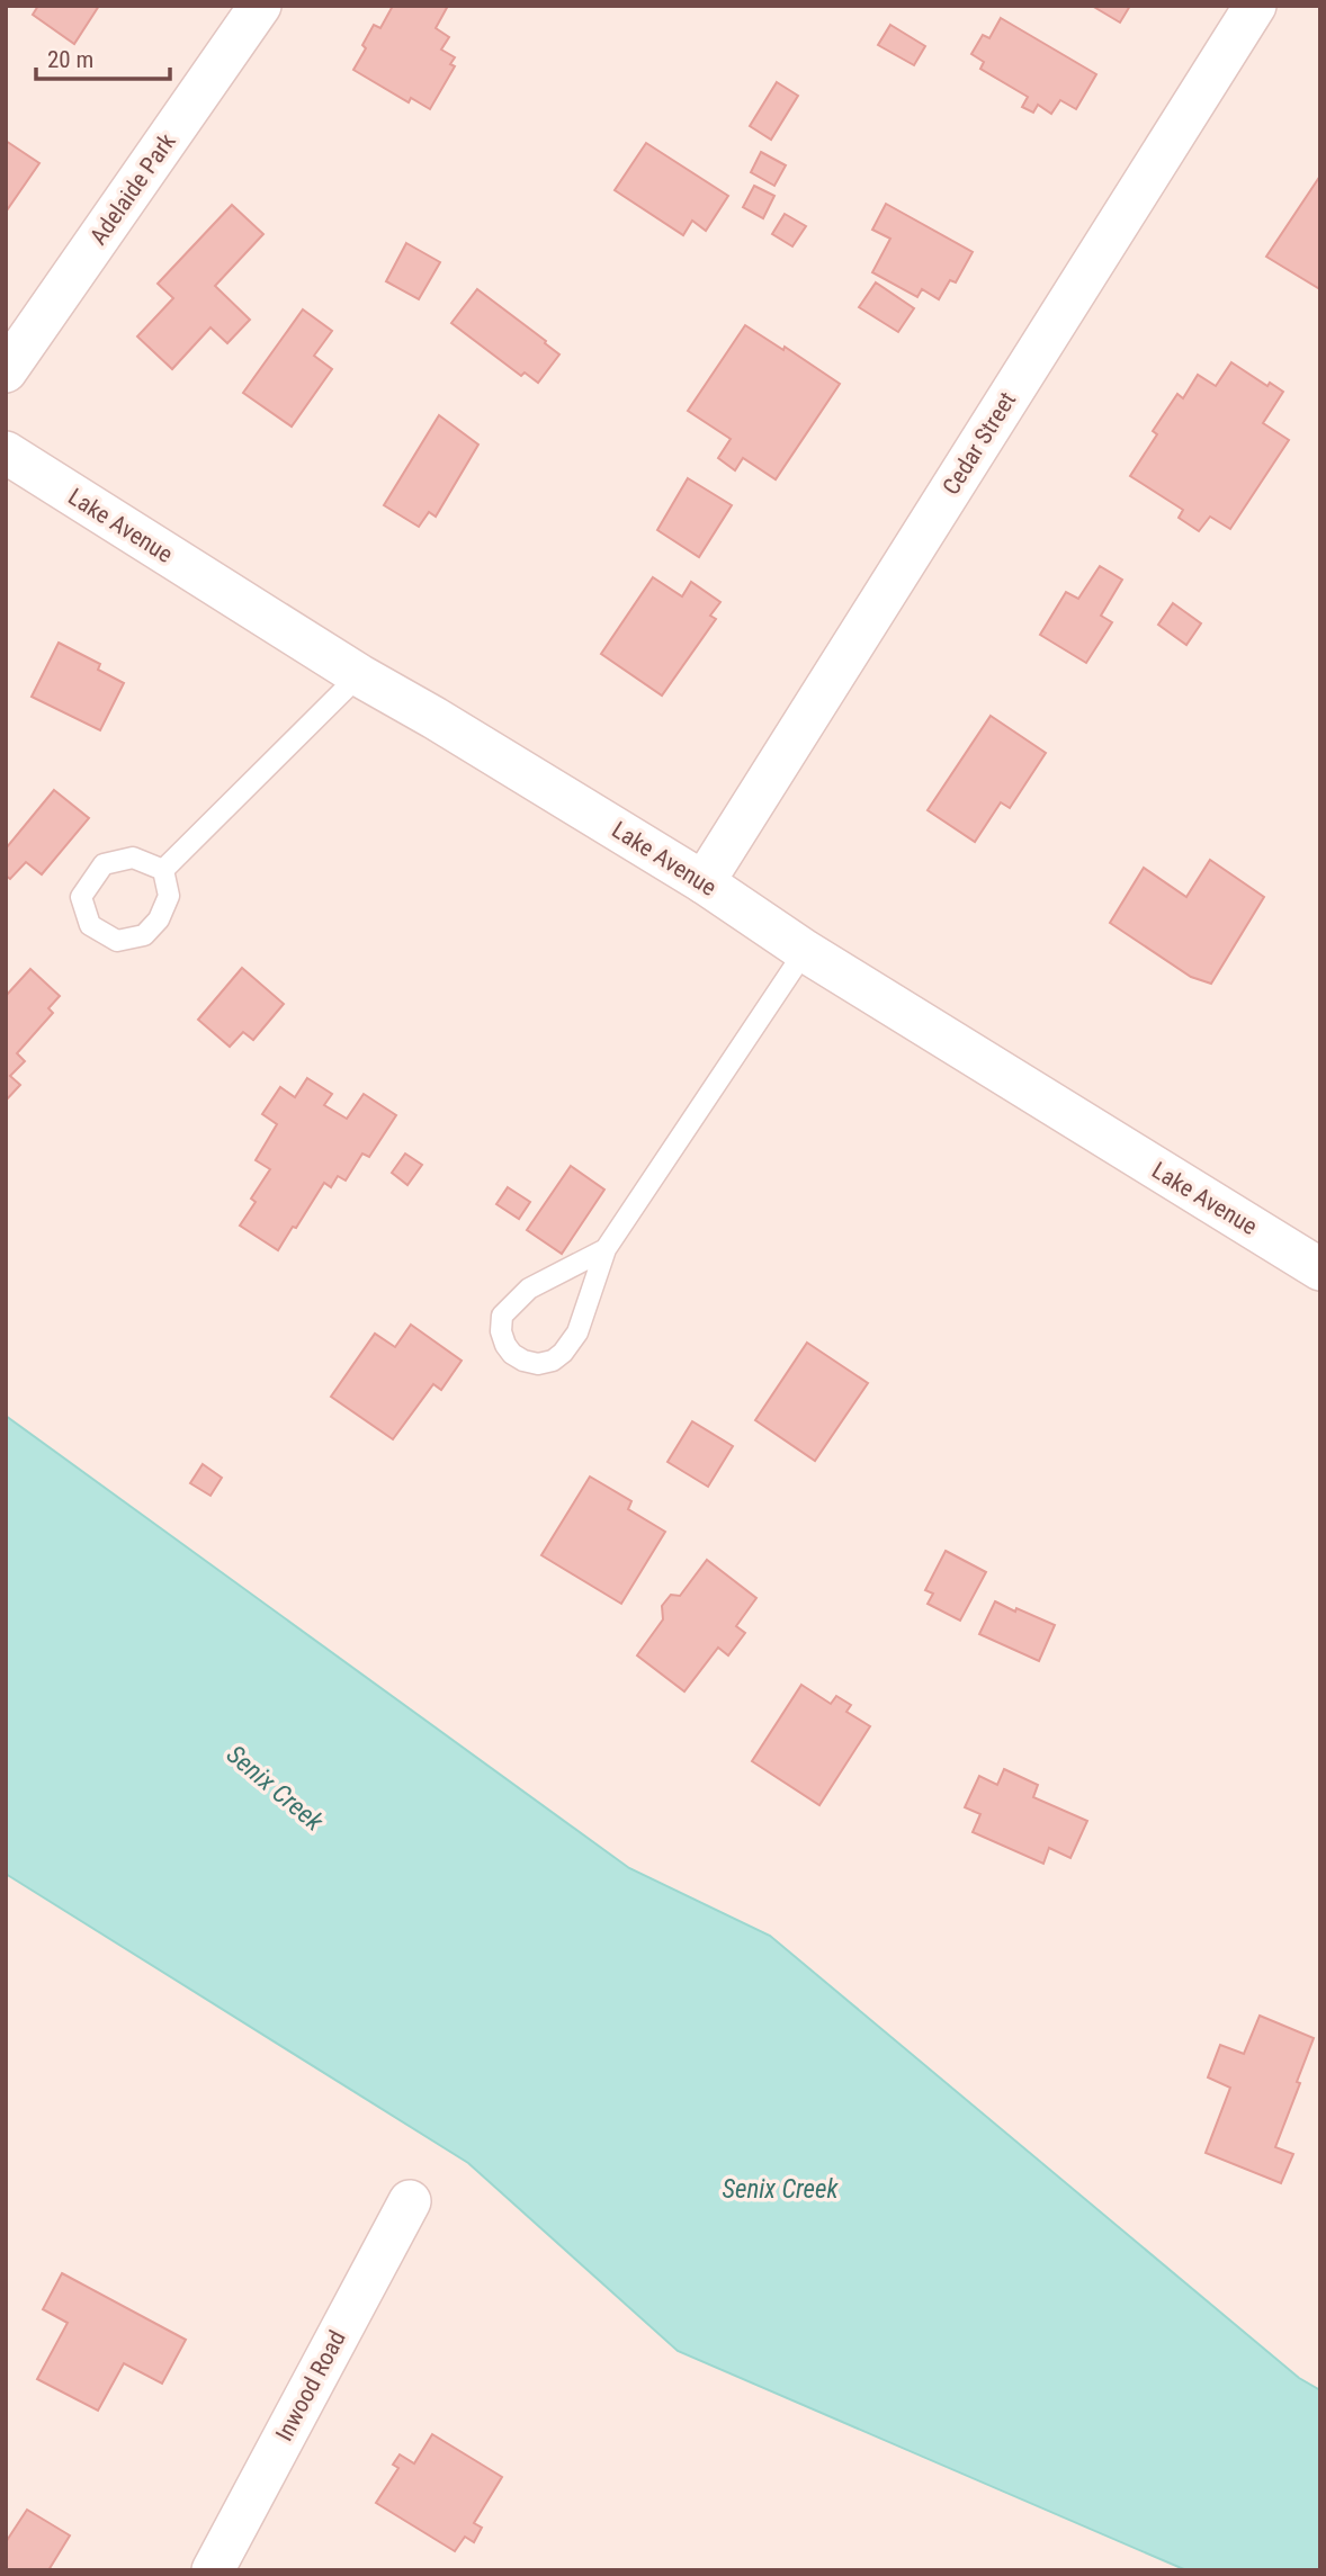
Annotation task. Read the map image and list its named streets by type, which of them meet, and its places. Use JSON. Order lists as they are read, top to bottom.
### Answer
{
  "streets": {
    "street": [
      "Adelaide Park",
      "Cedar Street",
      "Lake Avenue",
      "Inwood Road"
    ]
  },
  "crossings": [
    ["Cedar Street", "Lake Avenue"]
  ],
  "water": ["Senix Creek"],
  "scale_bar": "20 m"
}
